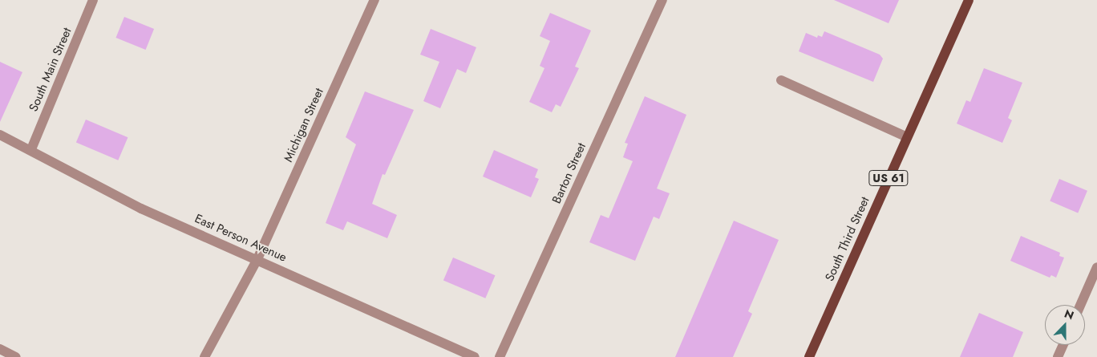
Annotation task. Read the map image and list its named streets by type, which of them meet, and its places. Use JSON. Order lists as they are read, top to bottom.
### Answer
{
  "streets": {
    "main road": ["US 61", "South Third Street"],
    "street": [
      "South Main Street",
      "Michigan Street",
      "Barton Street",
      "East Person Avenue"
    ]
  },
  "crossings": [
    ["South Main Street", "East Person Avenue"],
    ["Michigan Street", "East Person Avenue"]
  ],
  "north": "top"
}
